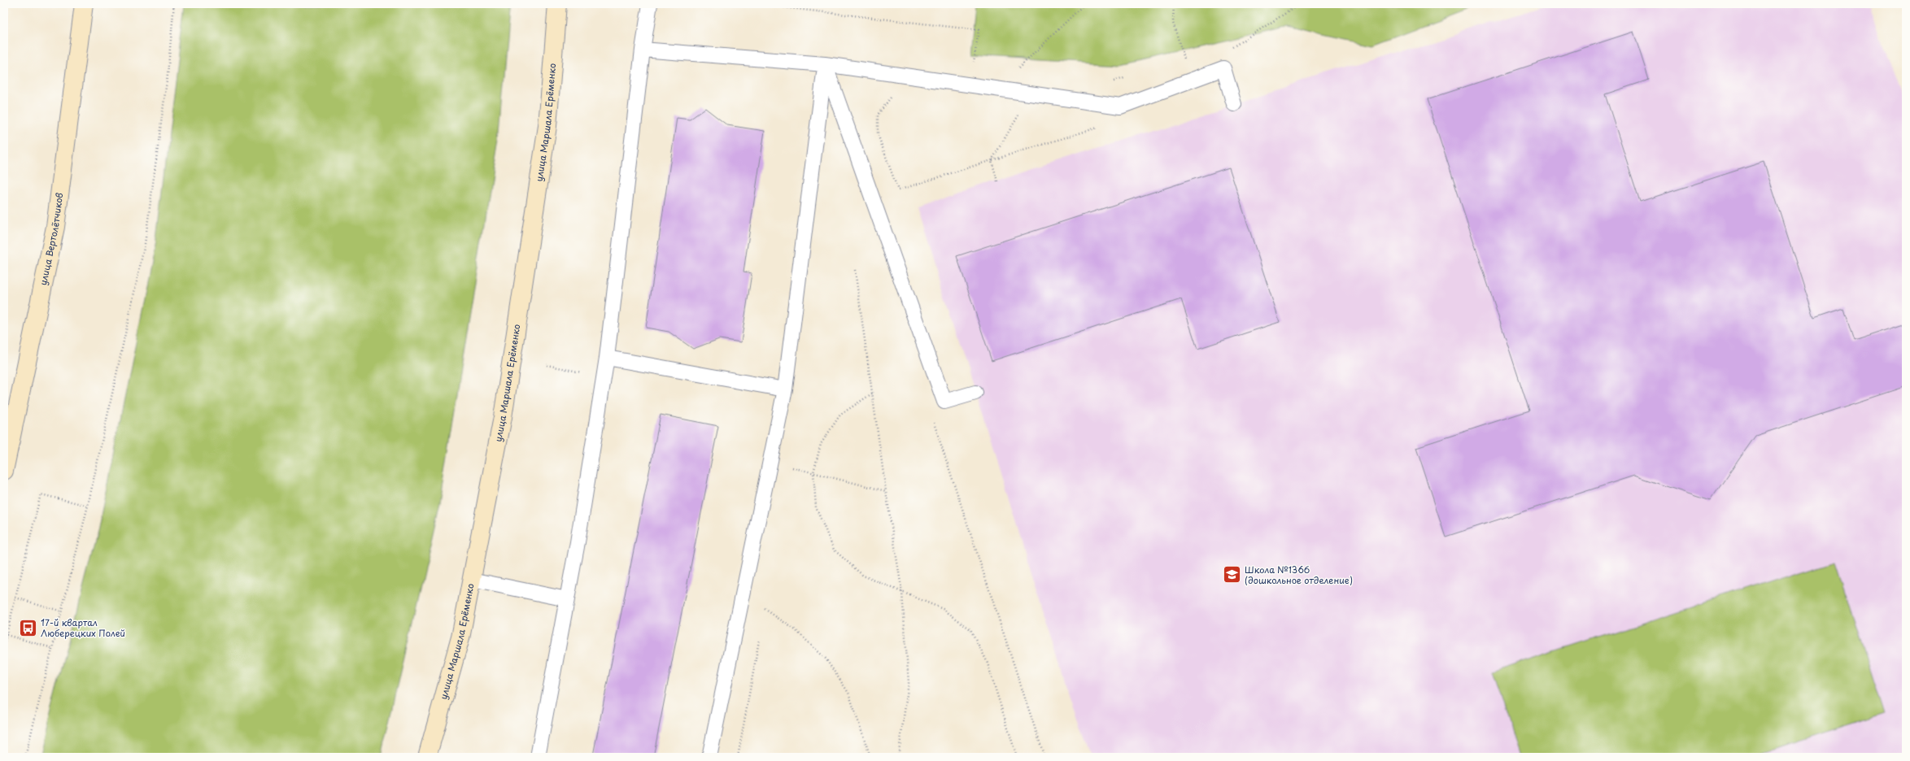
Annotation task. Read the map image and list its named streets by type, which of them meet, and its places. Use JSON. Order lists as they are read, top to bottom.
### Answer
{
  "streets": {
    "street": ["улица Маршала Ерёменко", "улица Вертолётчиков"]
  },
  "places": {
    "school or university": ["Школа №1366 (дошкольное отделение)"],
    "bus stop": ["17-й квартал Люберецких Полей"]
  }
}
